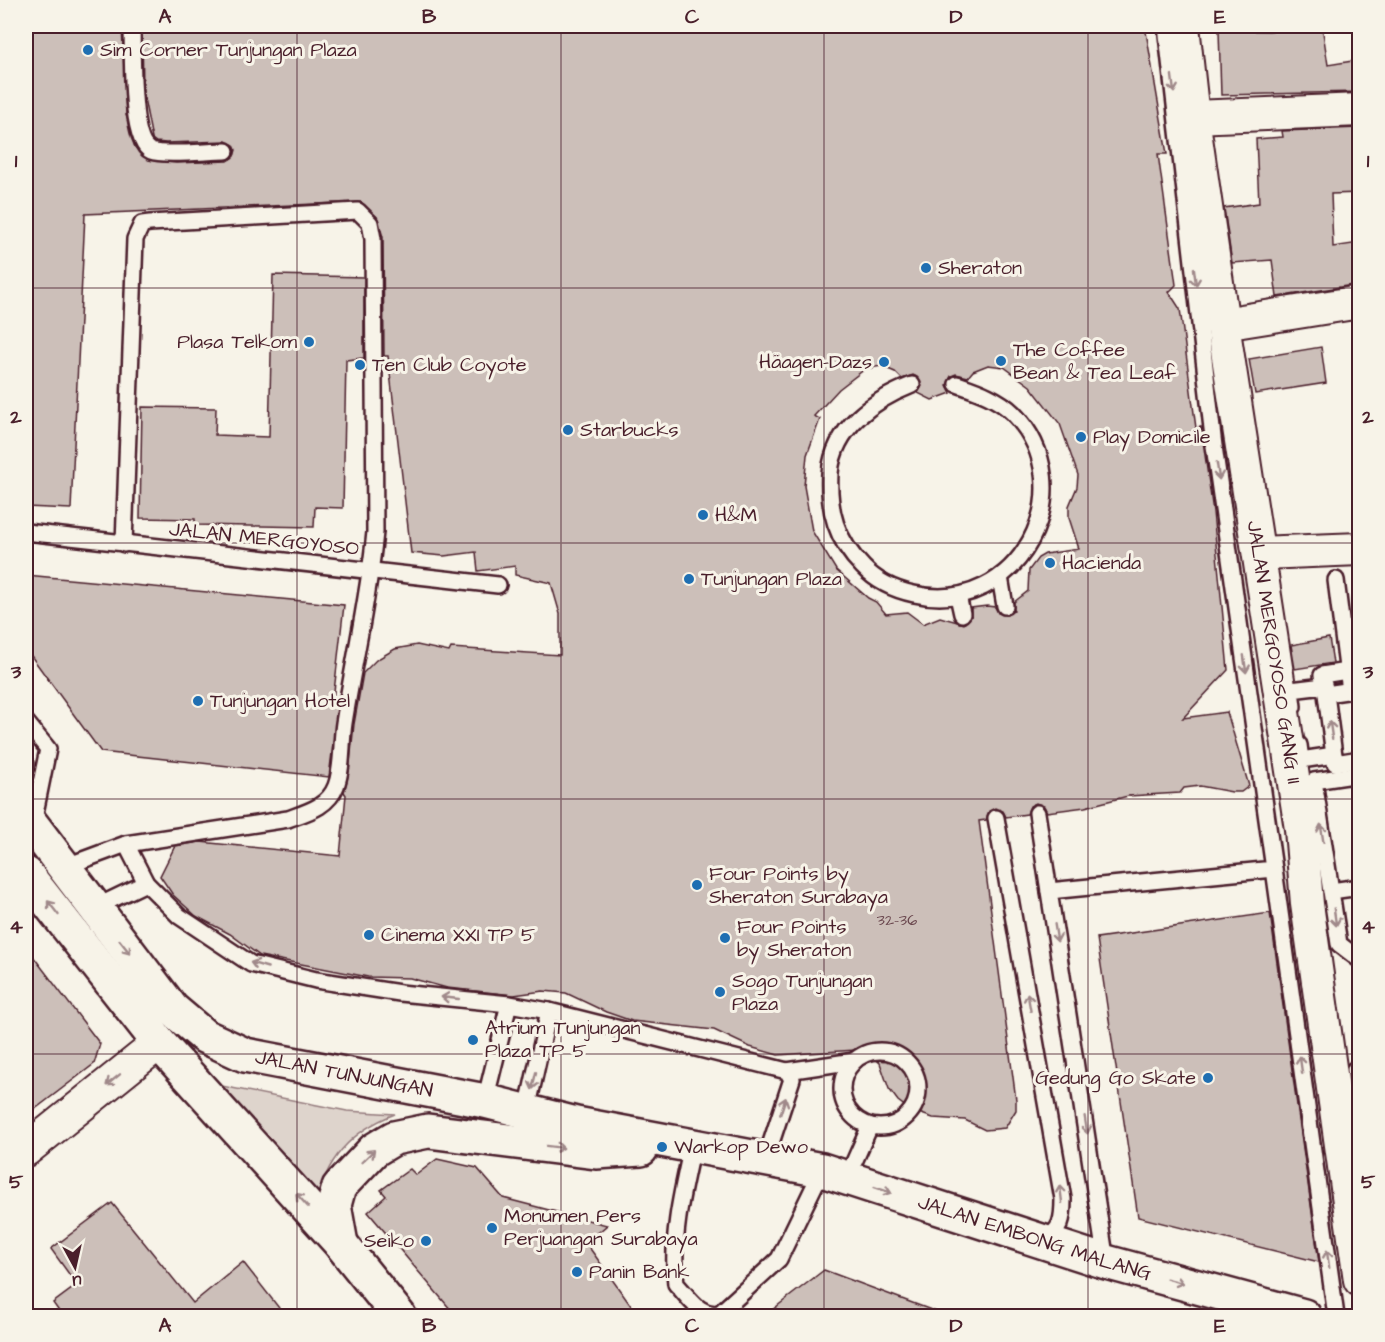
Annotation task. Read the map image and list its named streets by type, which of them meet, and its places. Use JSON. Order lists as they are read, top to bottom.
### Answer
{
  "streets": {
    "main road": ["JALAN TUNJUNGAN", "JALAN EMBONG MALANG"],
    "street": ["JALAN MERGOYOSO GANG II"],
    "lane": ["JALAN MERGOYOSO"]
  },
  "crossings": [
    ["JALAN TUNJUNGAN", "JALAN EMBONG MALANG"]
  ],
  "one_way": ["JALAN EMBONG MALANG"],
  "places": [
    "Sim Corner Tunjungan Plaza",
    "Sheraton",
    "Plasa Telkom",
    "The Coffee Bean & Tea Leaf",
    "Häagen-Dazs",
    "Ten Club Coyote",
    "Starbucks",
    "Play Domicile",
    "H&M",
    "Hacienda",
    "Tunjungan Plaza",
    "Tunjungan Hotel",
    "Four Points by Sheraton Surabaya",
    "Cinema XXI TP 5",
    "Four Points by Sheraton",
    "Sogo Tunjungan Plaza",
    "Atrium Tunjungan Plaza TP 5",
    "Gedung Go Skate",
    "Warkop Dewo",
    "Monumen Pers Perjuangan Surabaya",
    "Seiko",
    "Panin Bank"
  ],
  "house_numbers": ["32-36"],
  "north": "bottom",
  "grid": {
    "columns": [
      "A",
      "B",
      "C",
      "D",
      "E"
    ],
    "rows": [
      "1",
      "2",
      "3",
      "4",
      "5"
    ]
  }
}
